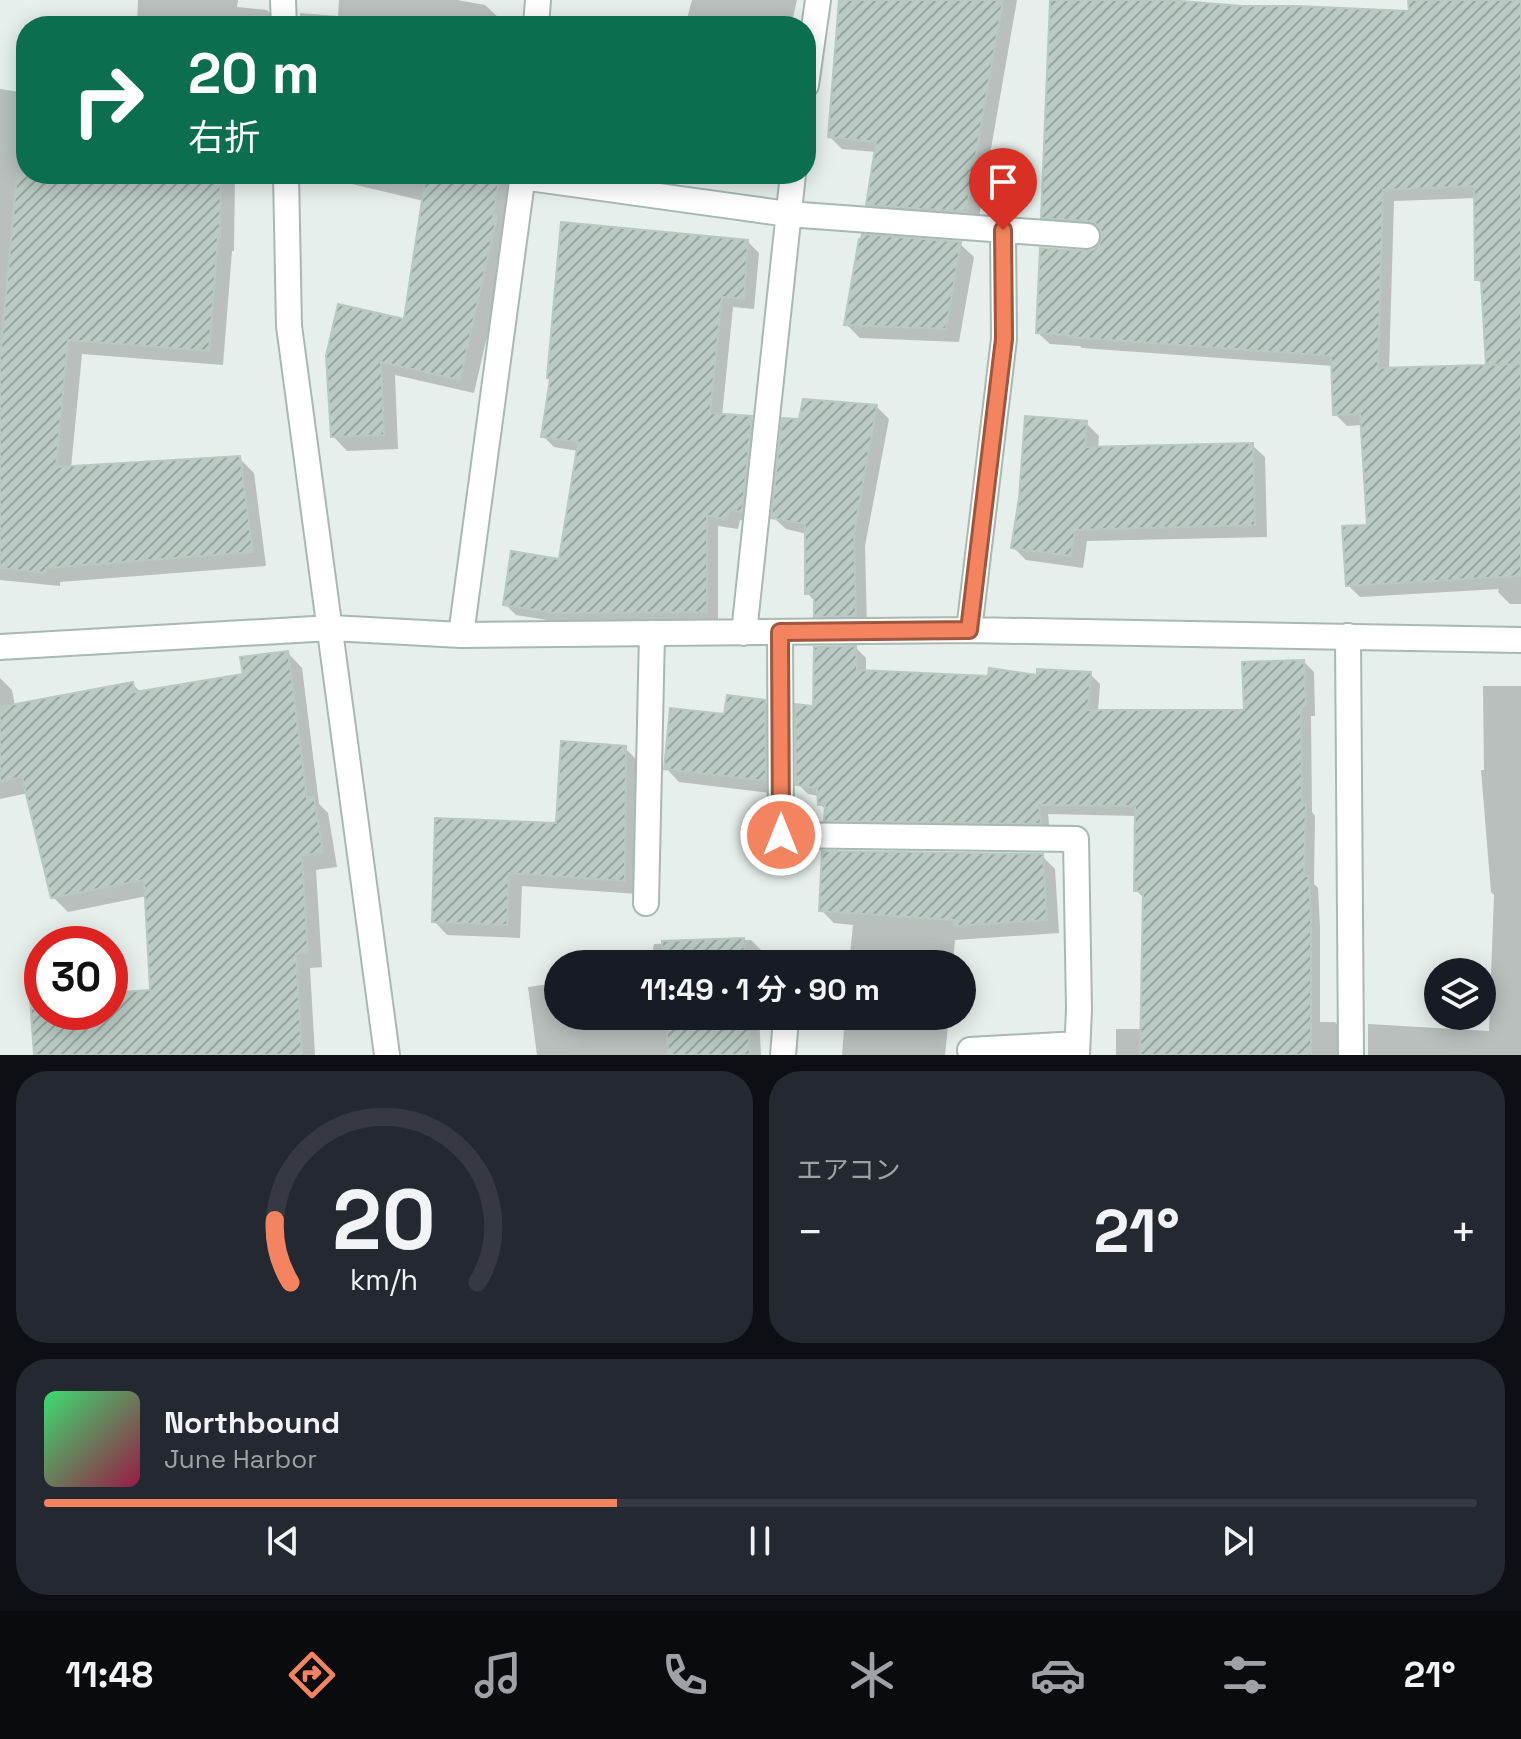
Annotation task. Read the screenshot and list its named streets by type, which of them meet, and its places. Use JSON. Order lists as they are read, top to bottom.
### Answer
{
  "page": {
    "turn": ["20 m", "右折"],
    "limit": "30",
    "trip": "11:49 · 1 分 · 90 m",
    "tile": "エアコン",
    "heat": ["−", "21°", "+"],
    "song": ["Northbound", "June Harbor"],
    "tabs": ["11:48", "21°"],
    "gauge": ["20", "km/h"]
  }
}
